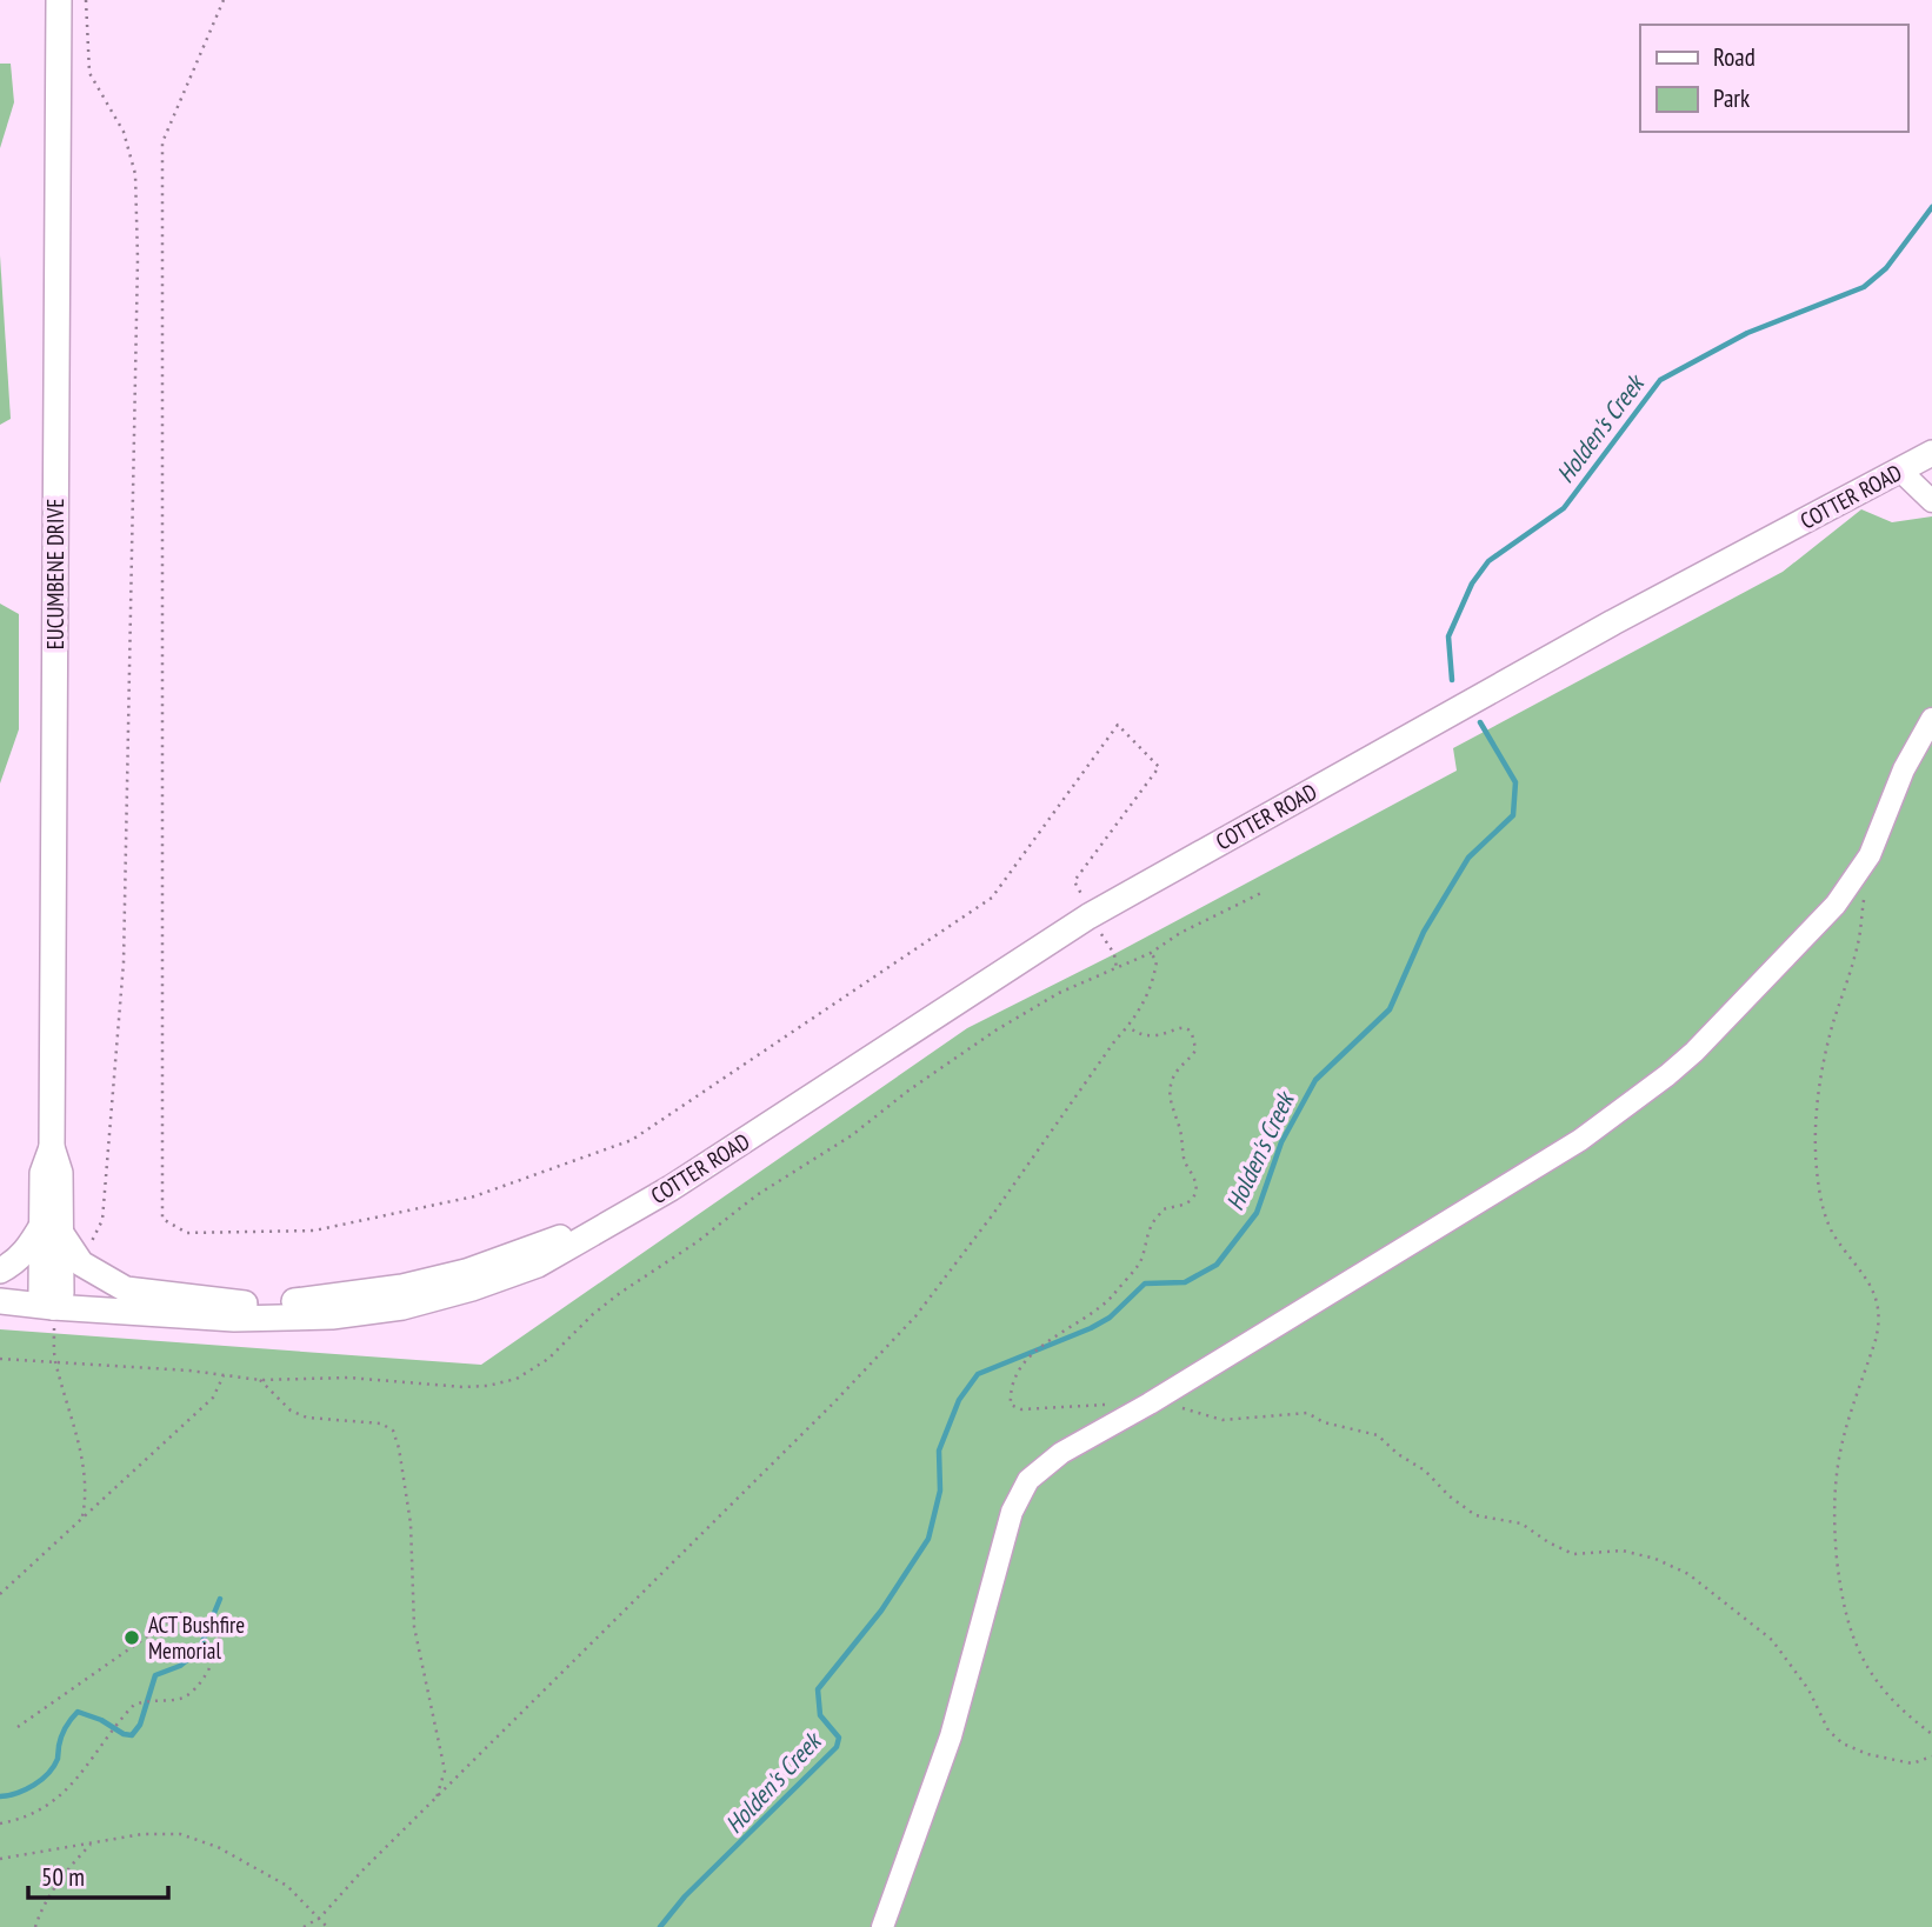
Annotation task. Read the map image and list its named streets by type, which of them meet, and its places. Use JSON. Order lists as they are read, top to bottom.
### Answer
{
  "streets": {
    "main road": ["COTTER ROAD", "EUCUMBENE DRIVE"]
  },
  "crossings": [
    ["COTTER ROAD", "EUCUMBENE DRIVE"]
  ],
  "water": ["Holden's Creek"],
  "places": ["ACT Bushfire Memorial"],
  "legend": ["Road", "Park"],
  "scale_bar": "50 m"
}
